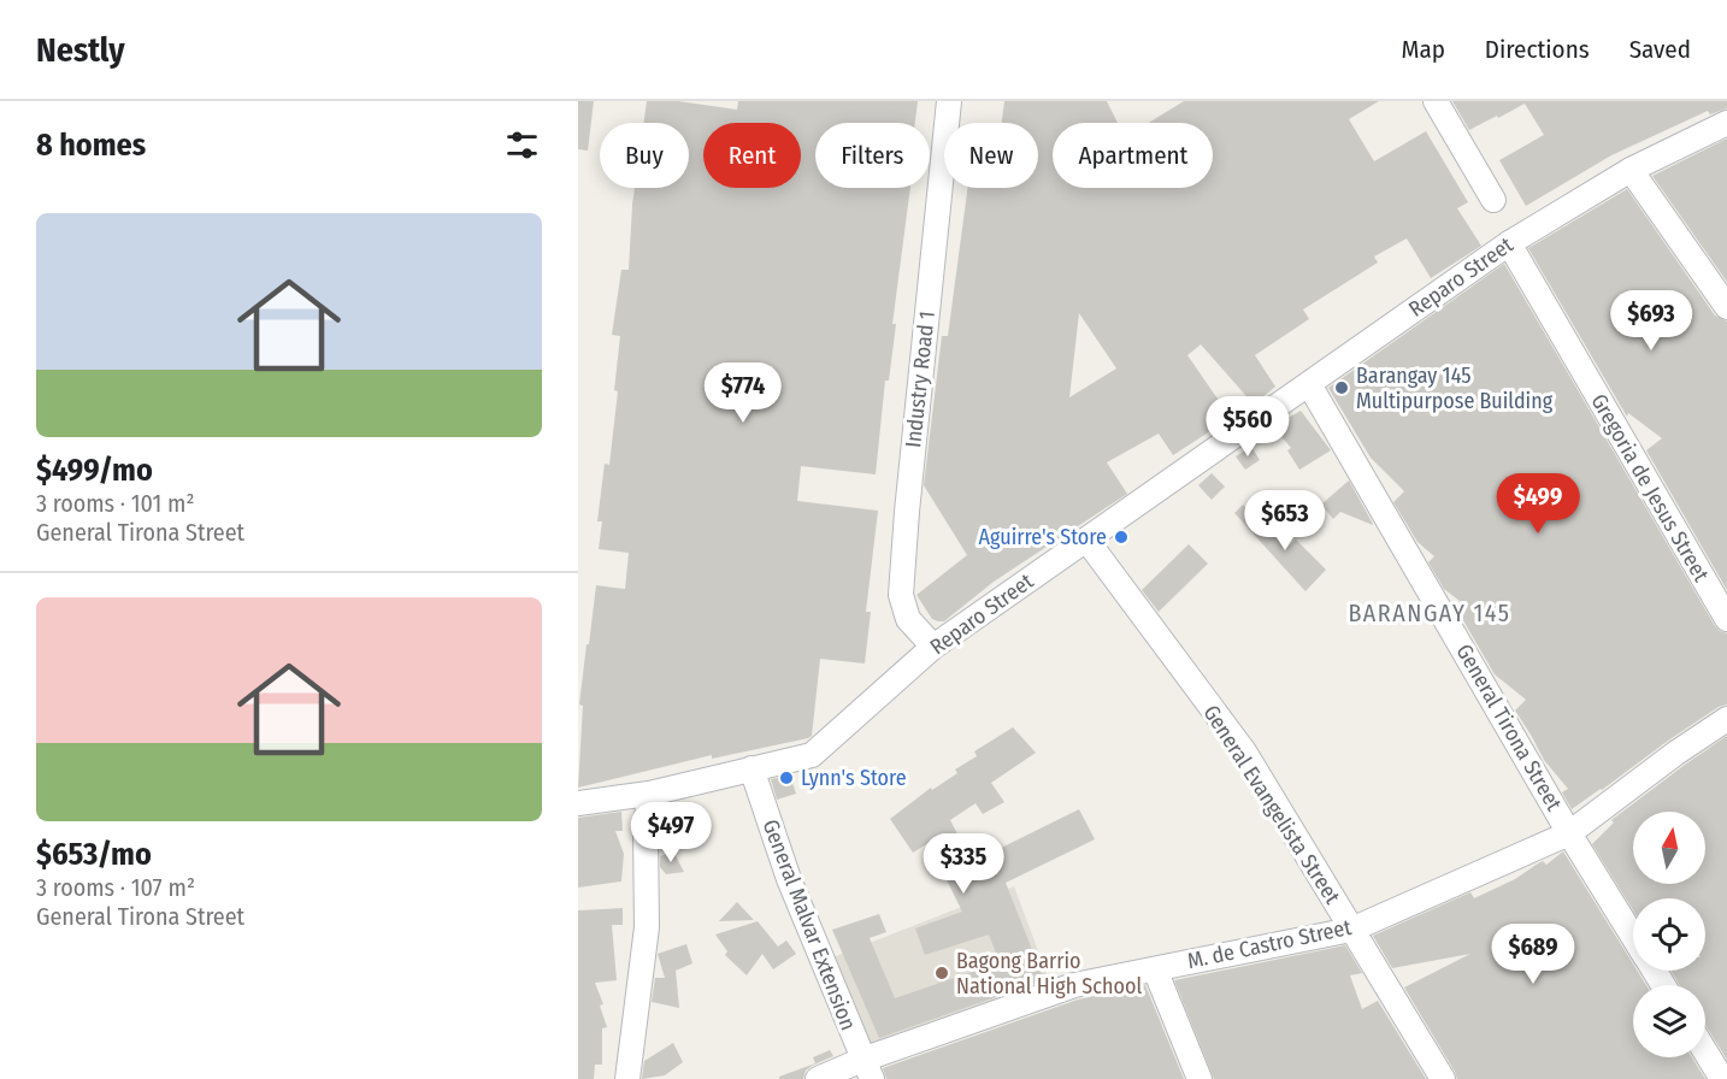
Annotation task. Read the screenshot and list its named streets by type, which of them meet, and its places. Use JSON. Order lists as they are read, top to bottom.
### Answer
{
  "streets": {
    "street": [
      "Reparo Street",
      "Industry Road 1",
      "Gregoria de Jesus Street",
      "General Tirona Street",
      "General Evangelista Street",
      "General Malvar Extension",
      "M. de Castro Street"
    ]
  },
  "crossings": [
    ["Reparo Street", "Industry Road 1"],
    ["Reparo Street", "Gregoria de Jesus Street"],
    ["Reparo Street", "General Tirona Street"],
    ["Reparo Street", "General Evangelista Street"],
    ["Reparo Street", "General Malvar Extension"],
    ["General Tirona Street", "M. de Castro Street"],
    ["General Evangelista Street", "M. de Castro Street"],
    ["General Malvar Extension", "M. de Castro Street"]
  ],
  "districts": ["BARANGAY 145"],
  "places": [
    "Barangay 145 Multipurpose Building",
    "Aguirre's Store",
    "Lynn's Store",
    "Bagong Barrio National High School"
  ],
  "north": "top",
  "page": {
    "header": "Nestly",
    "nav": ["Map", "Directions", "Saved"],
    "heading": "8 homes",
    "chip": [
      "Buy",
      "Rent",
      "Filters",
      "New",
      "Apartment"
    ],
    "list": [
      {
        "name": "$499/mo",
        "note": "3 rooms · 101 m² · General Tirona Street"
      },
      {
        "name": "$653/mo",
        "note": "3 rooms · 107 m² · General Tirona Street"
      }
    ],
    "price": [
      "$693",
      "$774",
      "$560",
      "$499",
      "$653",
      "$497",
      "$335",
      "$689"
    ]
  }
}
